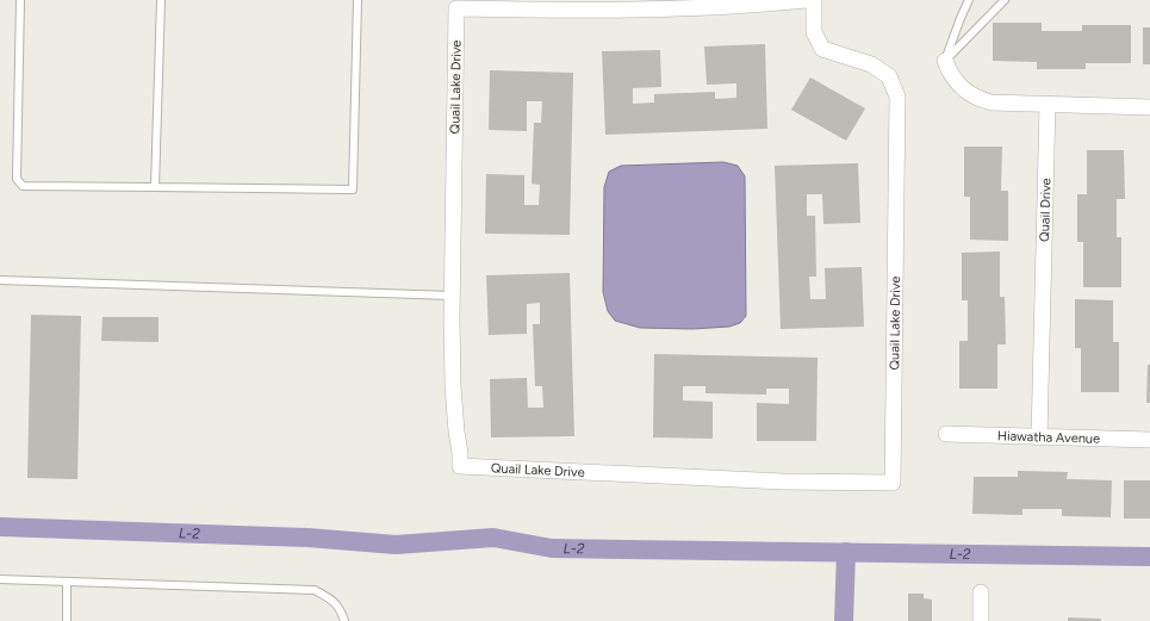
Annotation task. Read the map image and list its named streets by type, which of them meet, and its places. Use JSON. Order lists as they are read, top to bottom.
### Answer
{
  "streets": {
    "street": ["Quail Lake Drive", "Quail Drive", "Hiawatha Avenue"]
  },
  "crossings": [
    ["Quail Drive", "Hiawatha Avenue"]
  ],
  "water": ["L-2"]
}
